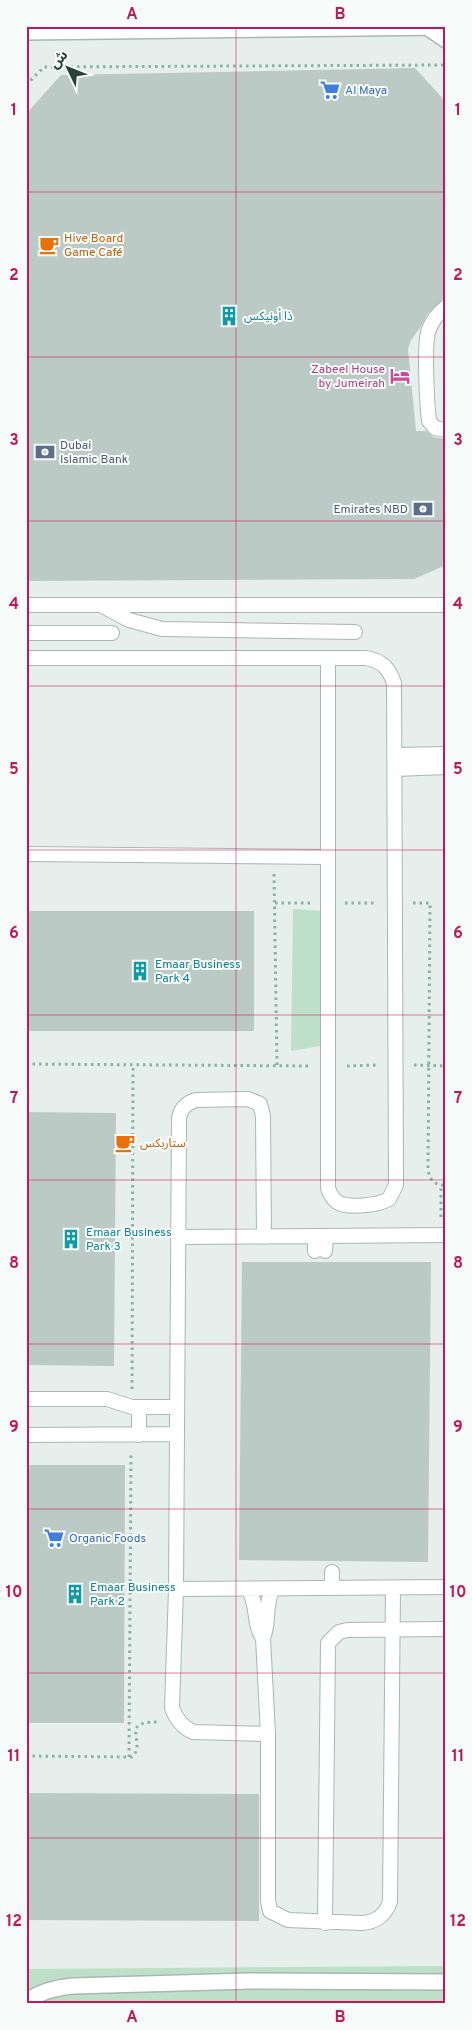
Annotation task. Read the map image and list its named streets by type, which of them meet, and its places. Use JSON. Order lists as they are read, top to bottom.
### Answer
{
  "places": {
    "supermarket": ["Al Maya", "Organic Foods"],
    "cafe": ["Hive Board Game Café", "ستاربكس"],
    "building": [
      "ذا أونيكس",
      "Emaar Business Park 4",
      "Emaar Business Park 3",
      "Emaar Business Park 2"
    ],
    "hotel": ["Zabeel House by Jumeirah"],
    "bank": ["Dubai Islamic Bank", "Emirates NBD"]
  },
  "north": "top left",
  "grid": {
    "columns": ["A", "B"],
    "rows": [
      "1",
      "2",
      "3",
      "4",
      "5",
      "6",
      "7",
      "8",
      "9",
      "10",
      "11",
      "12"
    ]
  }
}
